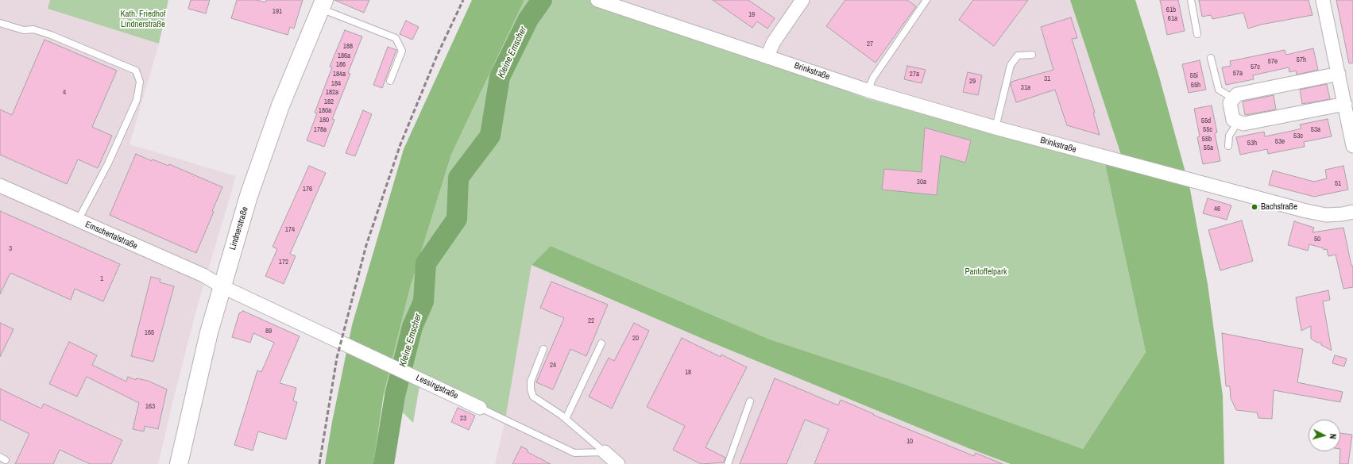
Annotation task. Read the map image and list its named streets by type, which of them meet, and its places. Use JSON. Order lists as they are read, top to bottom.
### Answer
{
  "streets": {
    "street": [
      "Brinkstraße",
      "Lindnerstraße",
      "Emschertalstraße",
      "Lessingstraße"
    ]
  },
  "crossings": [
    ["Lindnerstraße", "Emschertalstraße"],
    ["Lindnerstraße", "Lessingstraße"],
    ["Emschertalstraße", "Lessingstraße"]
  ],
  "water": ["Kleine Emscher"],
  "parks": ["Kath. Friedhof Lindnerstraße", "Pantoffelpark"],
  "places": ["Bachstraße"],
  "house_numbers": [
    "61b",
    "191",
    "19",
    "61a",
    "27",
    "188",
    "186a",
    "57h",
    "57e",
    "186",
    "57c",
    "57a",
    "184a",
    "27a",
    "55i",
    "31",
    "29",
    "184",
    "55h",
    "31a",
    "4",
    "182a",
    "182",
    "180a",
    "180",
    "55d",
    "178a",
    "55c",
    "53a",
    "53c",
    "55b",
    "53e",
    "53h",
    "55a",
    "30a",
    "51",
    "176",
    "46",
    "174",
    "50",
    "3",
    "172",
    "1",
    "22",
    "89",
    "165",
    "20",
    "24",
    "18",
    "163",
    "23",
    "10"
  ],
  "north": "right"
}
